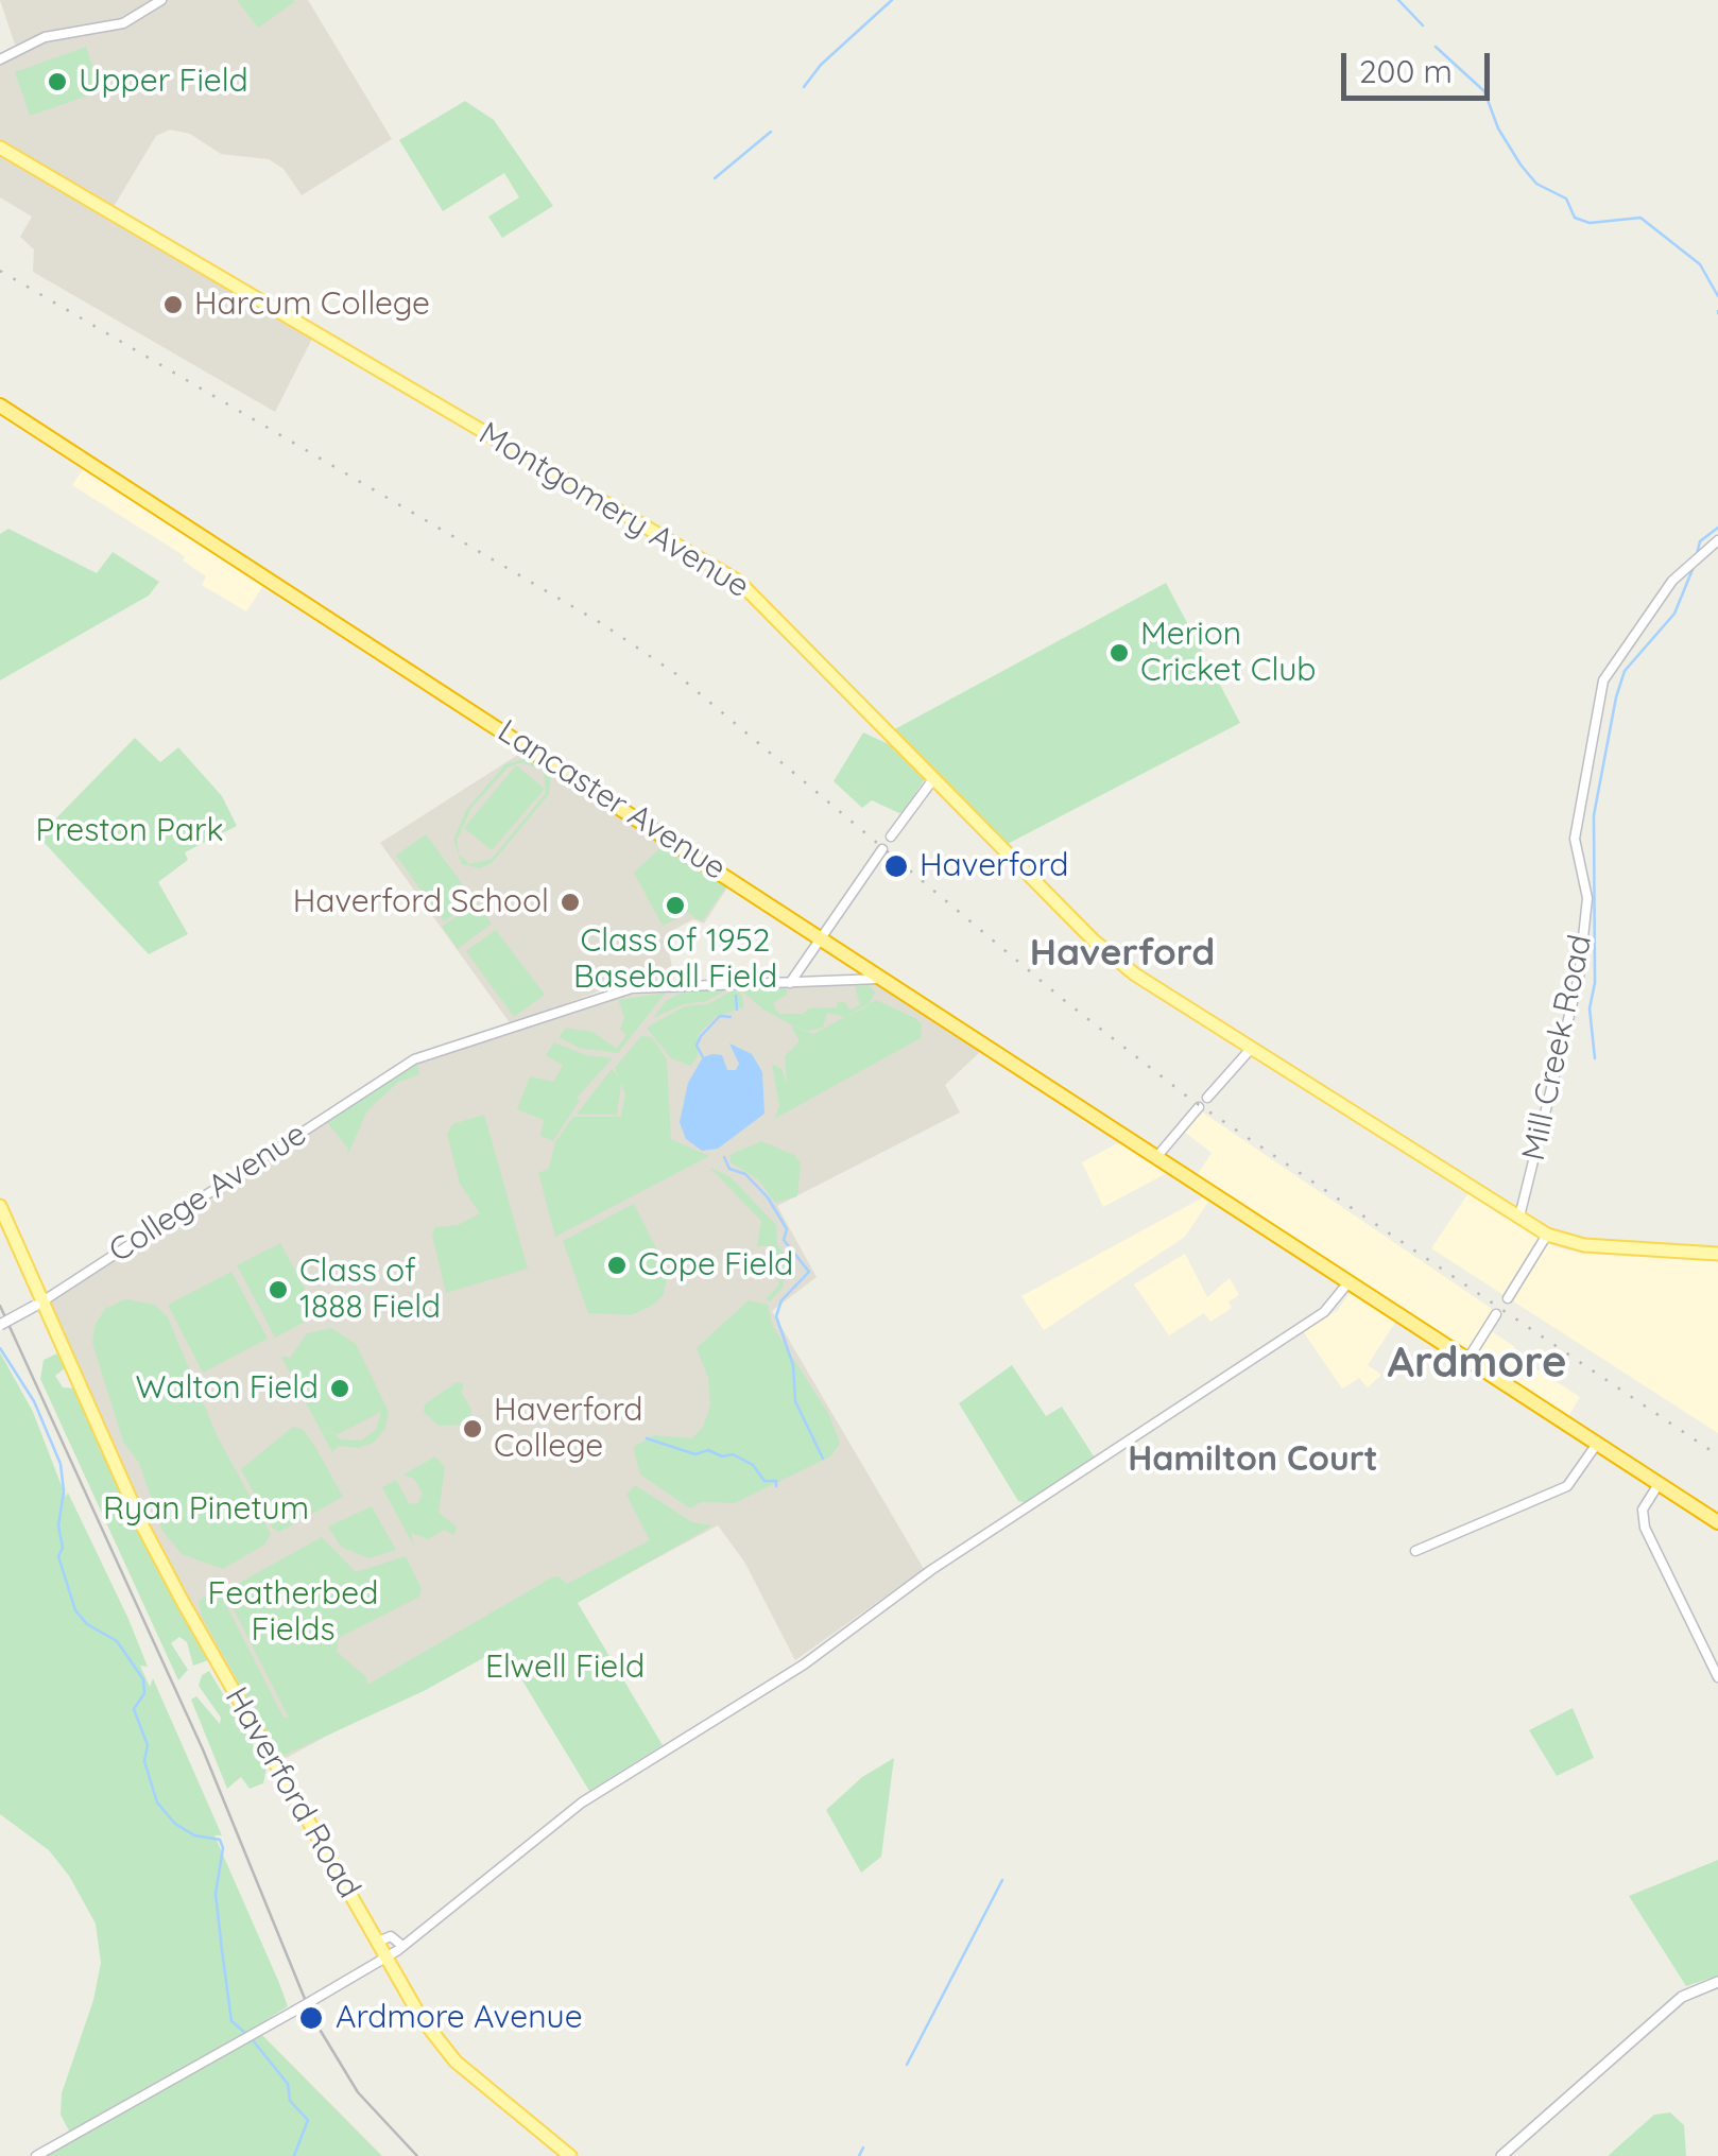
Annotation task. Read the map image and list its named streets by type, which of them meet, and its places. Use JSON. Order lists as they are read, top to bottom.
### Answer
{
  "streets": {
    "highway": ["Lancaster Avenue"],
    "main road": ["Montgomery Avenue", "College Avenue", "Haverford Road"],
    "street": ["Mill Creek Road"]
  },
  "crossings": [
    ["Montgomery Avenue", "Mill Creek Road"],
    ["Lancaster Avenue", "College Avenue"],
    ["College Avenue", "Haverford Road"]
  ],
  "districts": ["Haverford", "Ardmore", "Hamilton Court"],
  "parks": [
    "Preston Park",
    "Ryan Pinetum",
    "Featherbed Fields",
    "Elwell Field"
  ],
  "places": [
    "Upper Field",
    "Harcum College",
    "Merion Cricket Club",
    "Haverford",
    "Haverford School",
    "Class of 1952 Baseball Field",
    "Cope Field",
    "Class of 1888 Field",
    "Walton Field",
    "Haverford College",
    "Ardmore Avenue"
  ],
  "scale_bar": "200 m"
}
